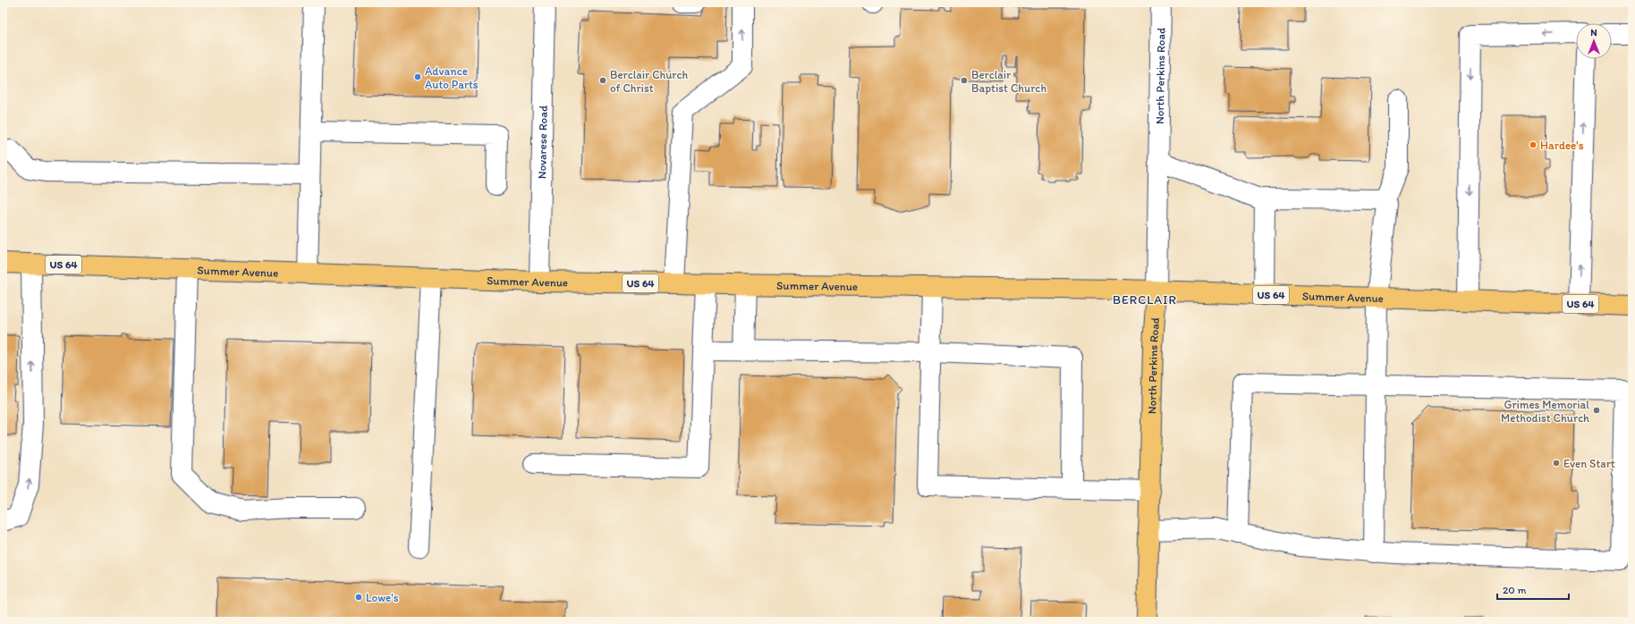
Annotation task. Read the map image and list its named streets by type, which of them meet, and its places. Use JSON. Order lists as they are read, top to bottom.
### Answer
{
  "streets": {
    "main road": ["North Perkins Road", "US 64", "Summer Avenue"],
    "street": ["Novarese Road"]
  },
  "crossings": [
    ["North Perkins Road", "Summer Avenue"],
    ["Novarese Road", "Summer Avenue"]
  ],
  "districts": ["BERCLAIR"],
  "places": [
    "Advance Auto Parts",
    "Berclair Church of Christ",
    "Berclair Baptist Church",
    "Hardee's",
    "Grimes Memorial Methodist Church",
    "Even Start",
    "Lowe's"
  ],
  "scale_bar": "20 m",
  "north": "top"
}
